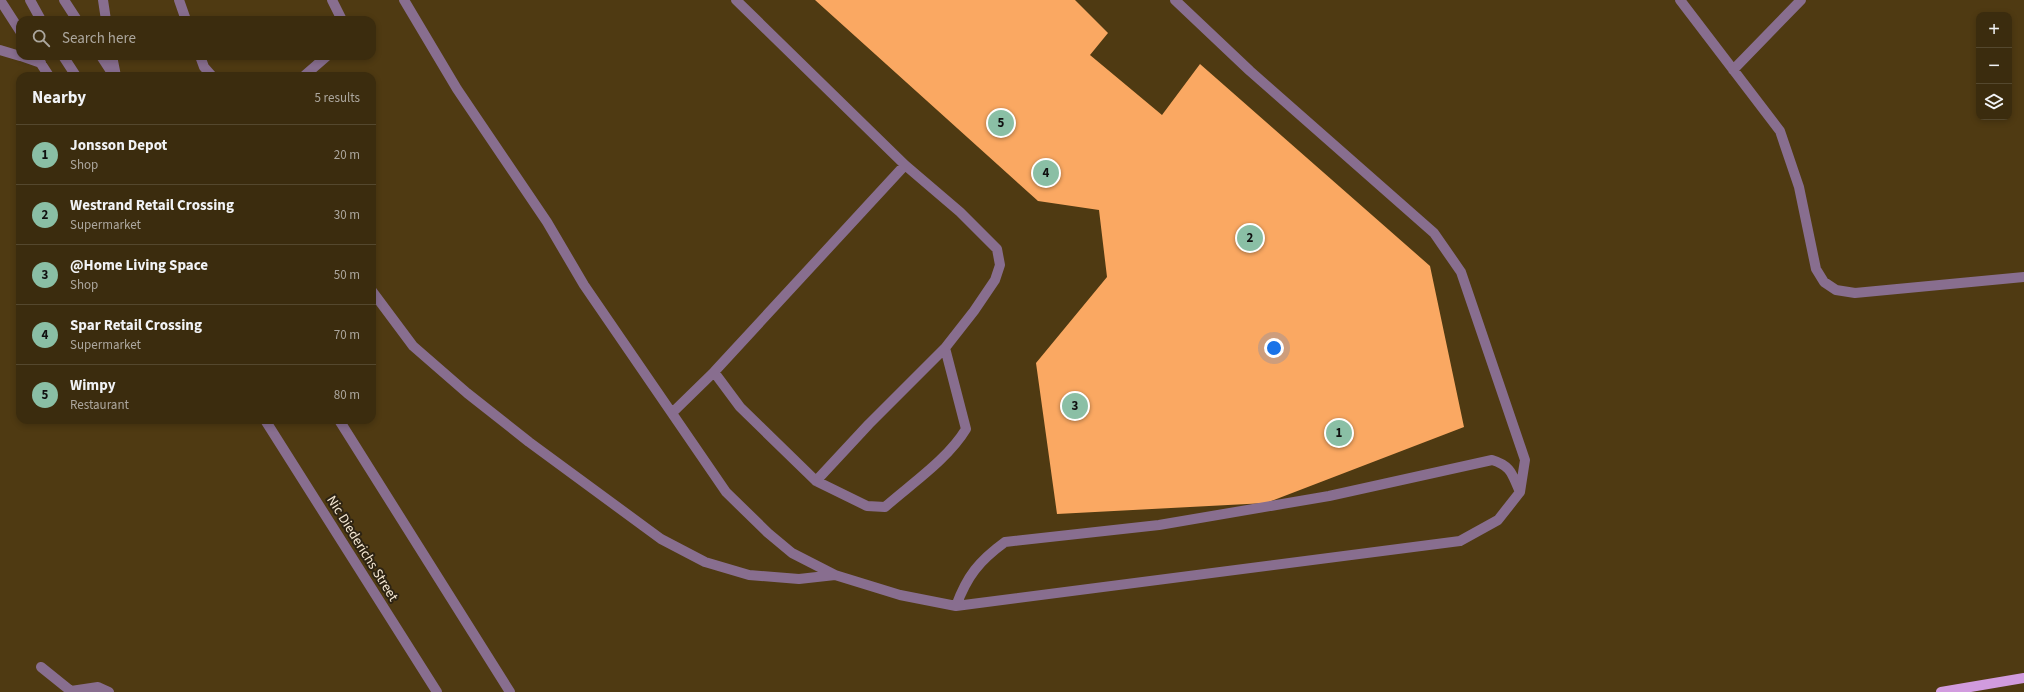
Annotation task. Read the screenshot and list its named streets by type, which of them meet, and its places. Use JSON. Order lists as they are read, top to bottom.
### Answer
{
  "streets": {
    "street": ["Nic Diederichs Street"]
  },
  "page": {
    "map_buttons": ["+", "−"],
    "search": "Search here",
    "heading": ["Nearby", "5 results"],
    "pins": [
      "5",
      "4",
      "2",
      "3",
      "1"
    ],
    "list": [
      {
        "mark": "1",
        "name": "Jonsson Depot",
        "note": "Shop",
        "value": "20 m"
      },
      {
        "mark": "2",
        "name": "Westrand Retail Crossing",
        "note": "Supermarket",
        "value": "30 m"
      },
      {
        "mark": "3",
        "name": "@Home Living Space",
        "note": "Shop",
        "value": "50 m"
      },
      {
        "mark": "4",
        "name": "Spar Retail Crossing",
        "note": "Supermarket",
        "value": "70 m"
      },
      {
        "mark": "5",
        "name": "Wimpy",
        "note": "Restaurant",
        "value": "80 m"
      }
    ]
  }
}
